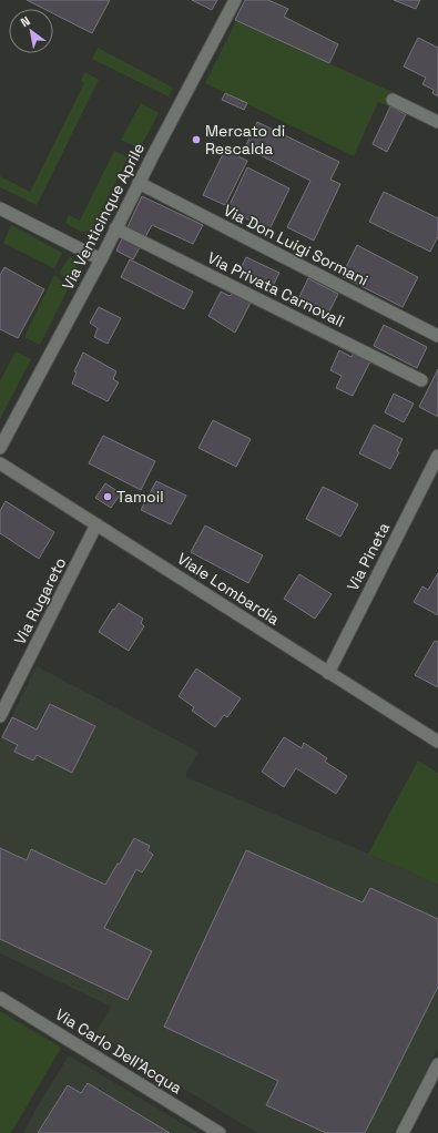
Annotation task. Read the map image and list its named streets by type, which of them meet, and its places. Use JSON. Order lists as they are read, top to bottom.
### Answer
{
  "streets": {
    "street": [
      "Via Venticinque Aprile",
      "Via Don Luigi Sormani",
      "Via Privata Carnovali",
      "Via Pineta",
      "Viale Lombardia",
      "Via Rugareto",
      "Via Carlo Dell'Acqua"
    ]
  },
  "crossings": [
    ["Via Venticinque Aprile", "Via Don Luigi Sormani"],
    ["Via Venticinque Aprile", "Via Privata Carnovali"],
    ["Via Pineta", "Viale Lombardia"],
    ["Viale Lombardia", "Via Rugareto"]
  ],
  "places": ["Mercato di Rescalda", "Tamoil"],
  "north": "top left"
}
